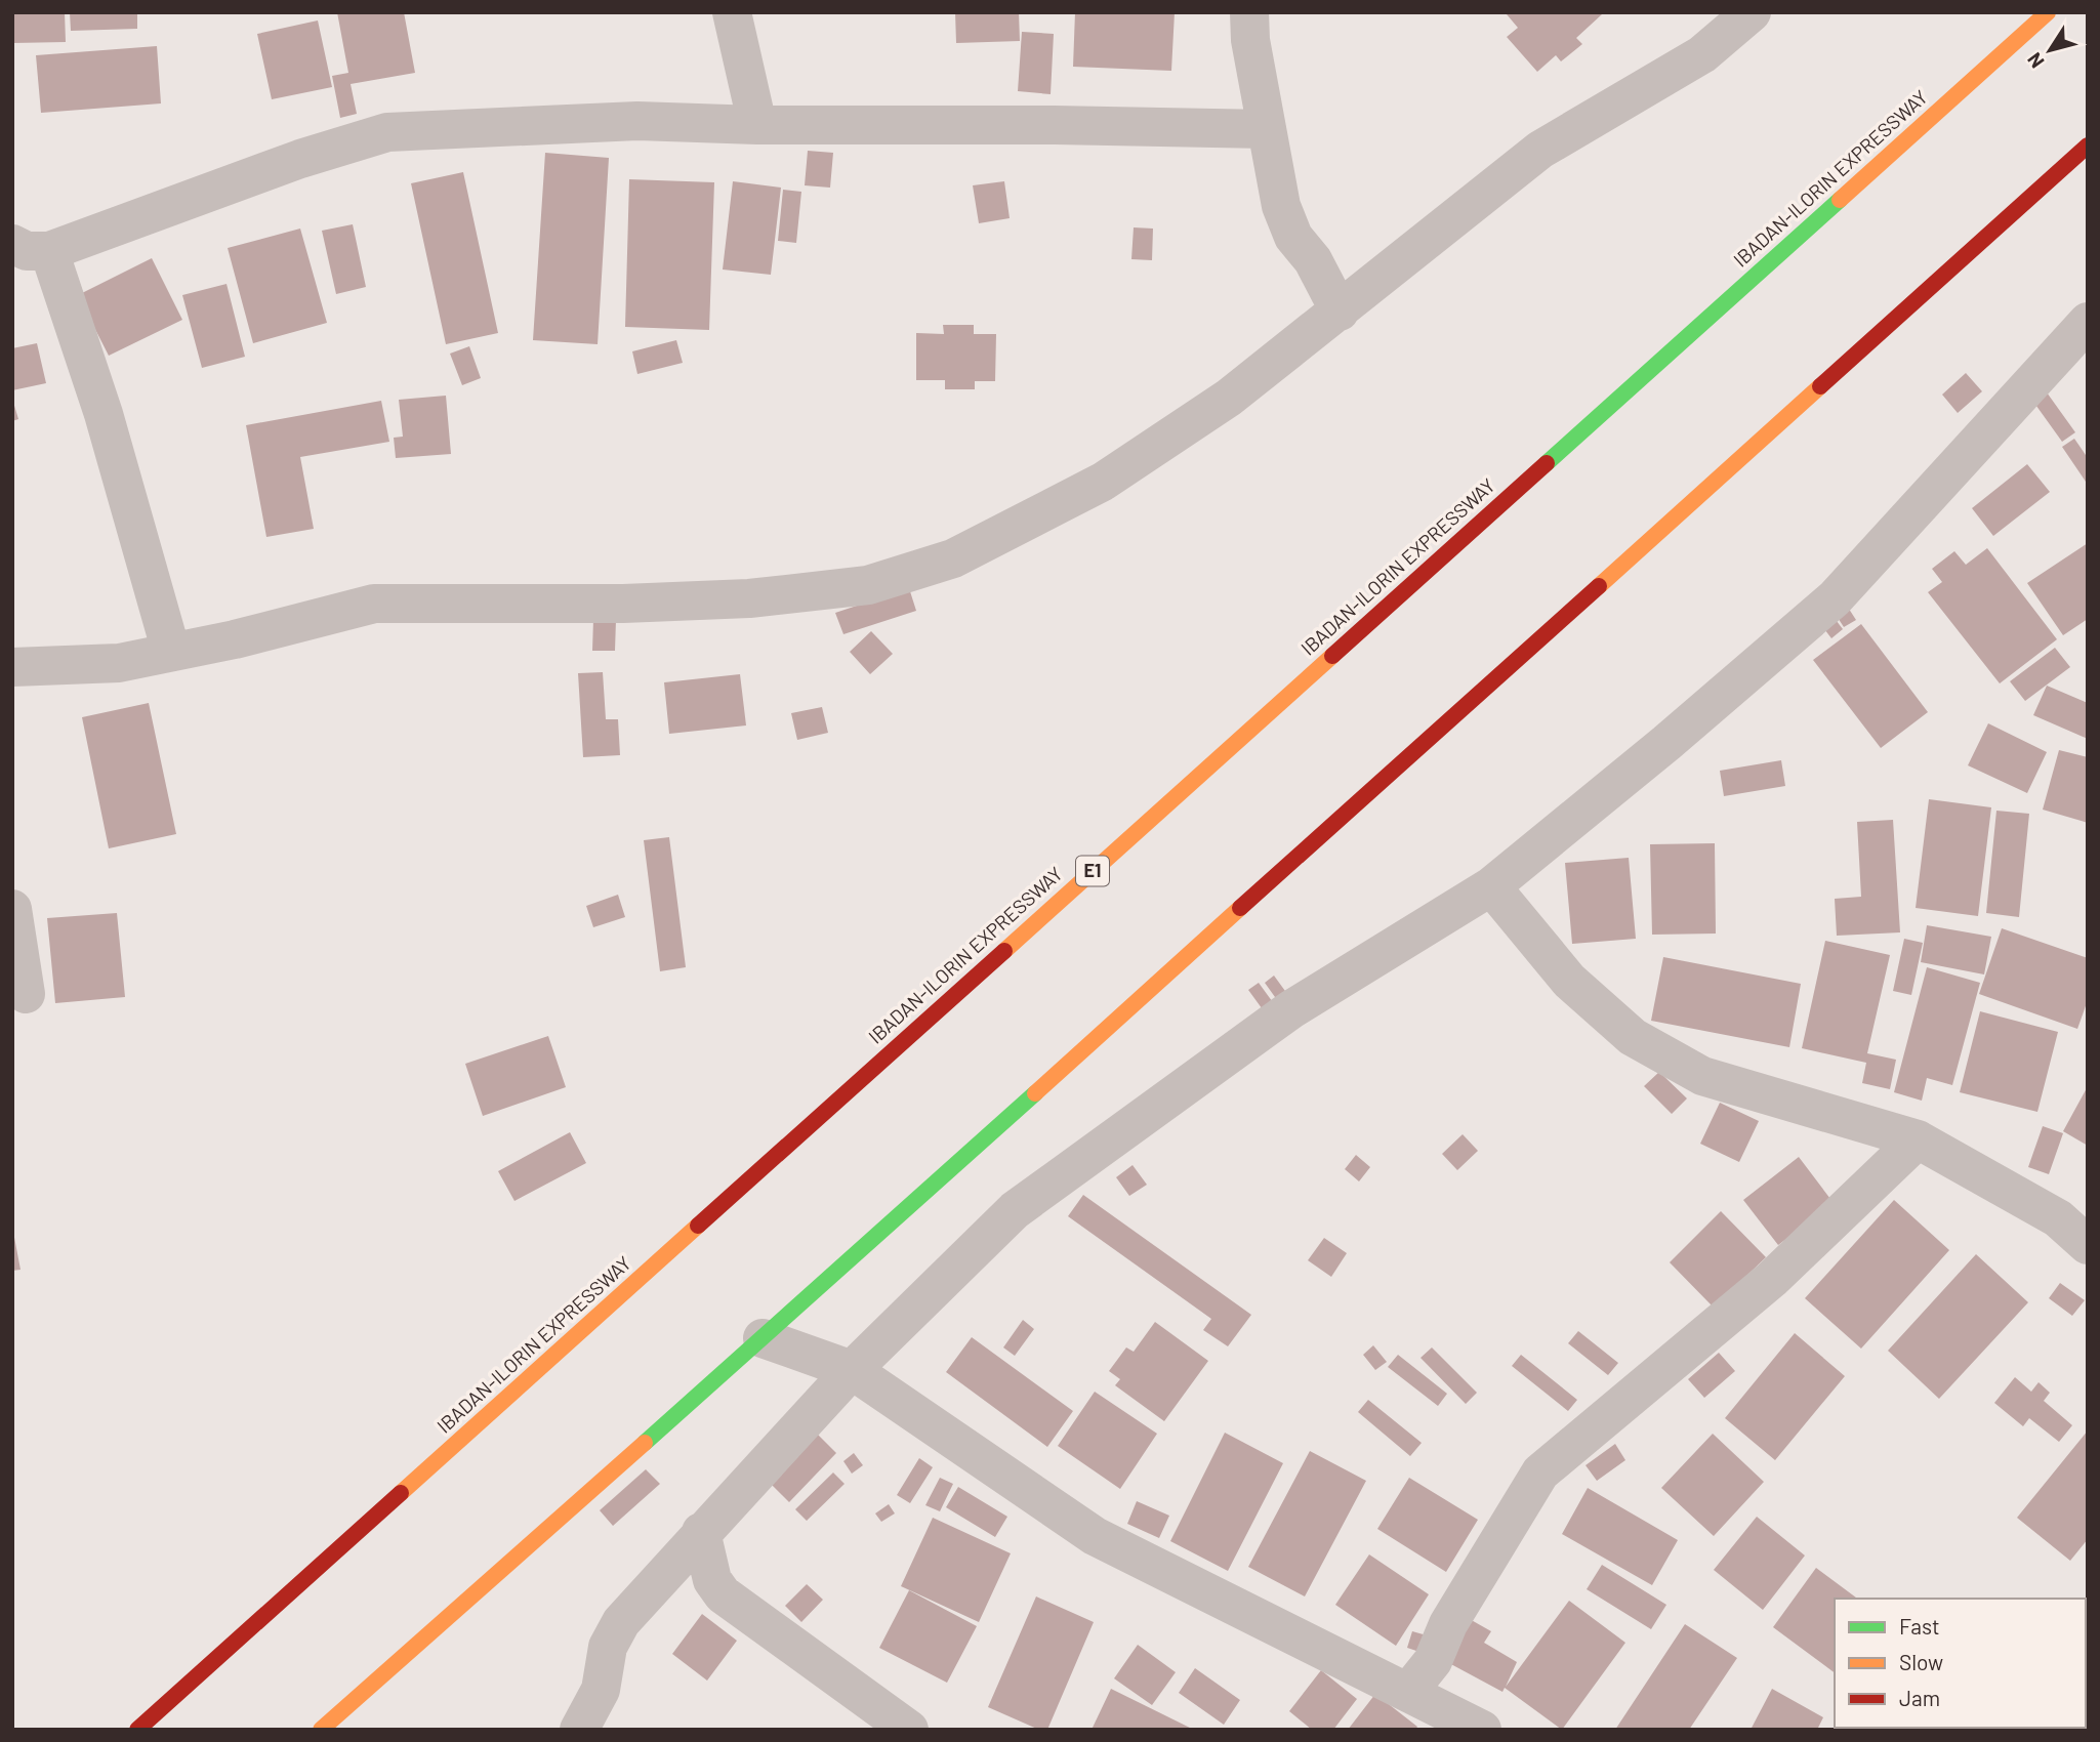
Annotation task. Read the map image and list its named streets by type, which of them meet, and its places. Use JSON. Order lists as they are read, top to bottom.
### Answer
{
  "streets": {
    "highway": ["IBADAN-ILORIN EXPRESSWAY", "E1"]
  },
  "legend": ["Fast", "Slow", "Jam"],
  "north": "bottom left"
}
